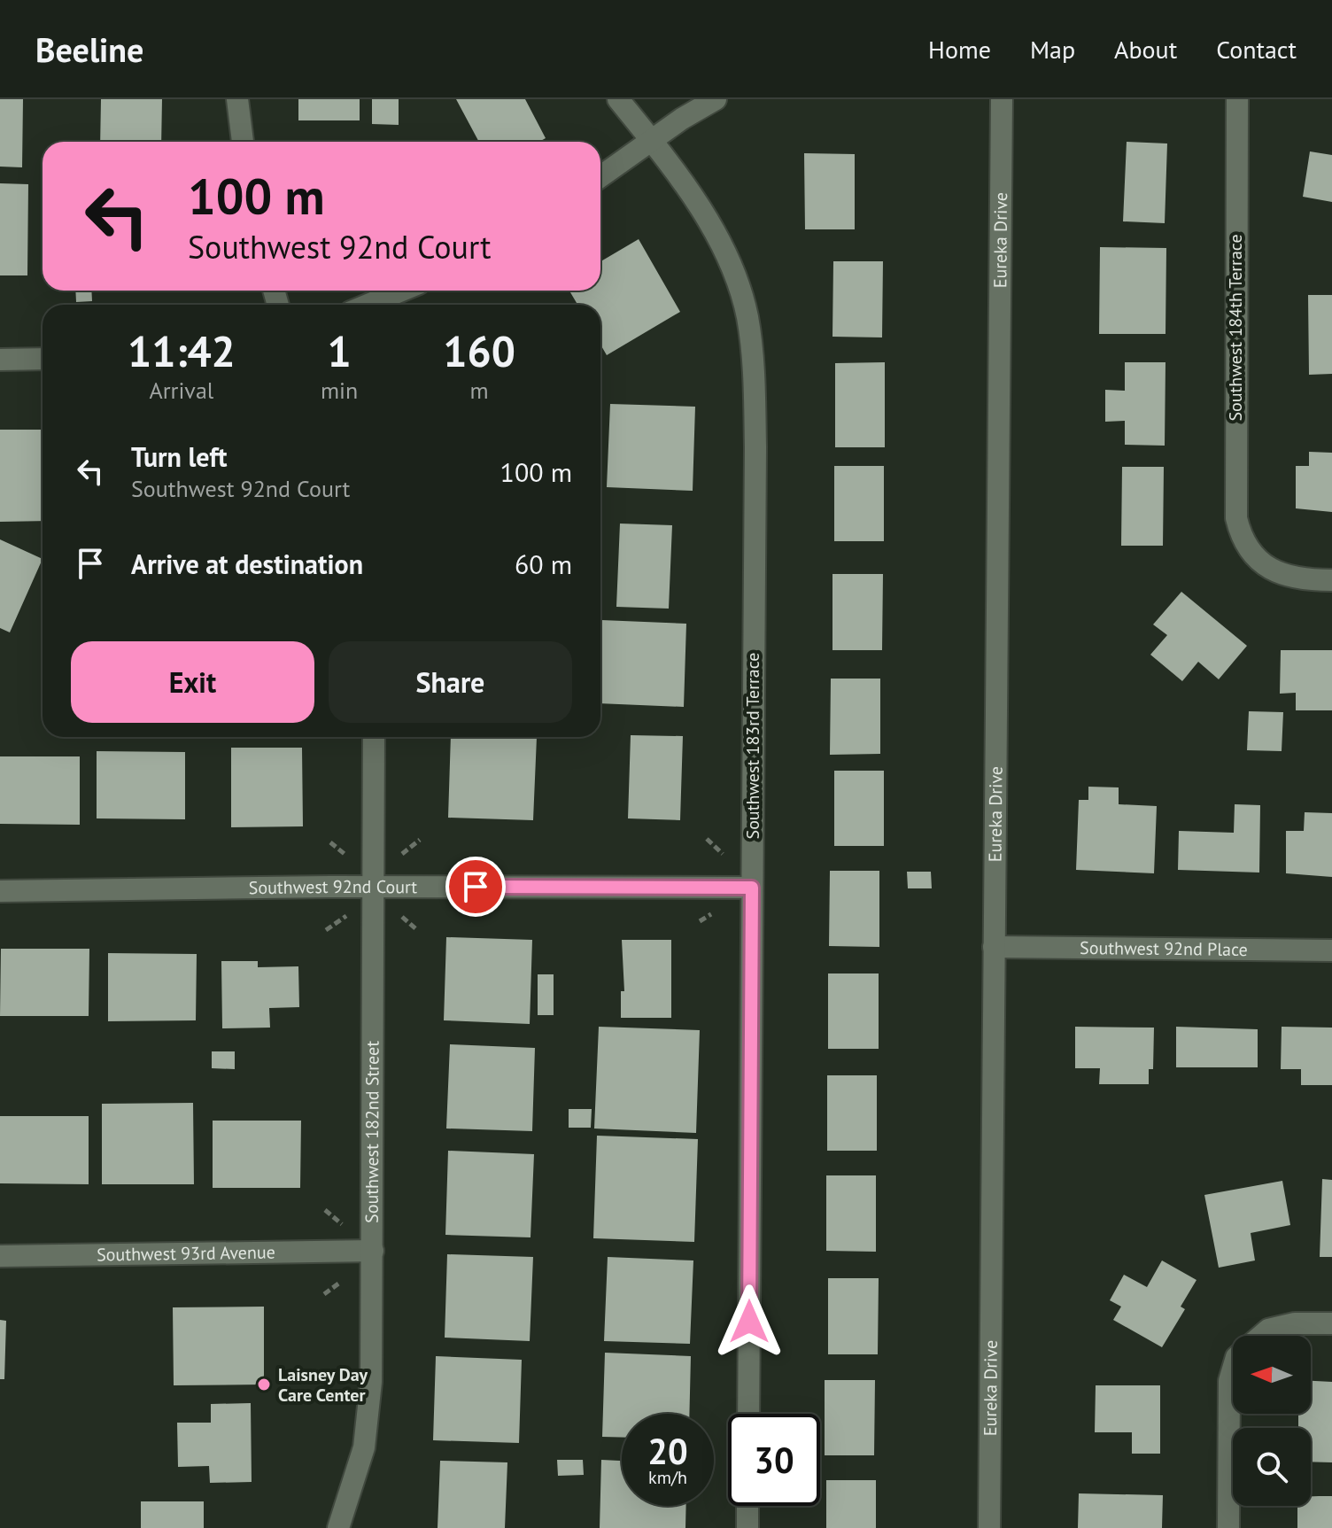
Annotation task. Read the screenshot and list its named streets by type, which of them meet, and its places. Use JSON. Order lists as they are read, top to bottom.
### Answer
{
  "streets": {
    "street": [
      "Eureka Drive",
      "Southwest 184th Terrace",
      "Southwest 183rd Terrace",
      "Southwest 92nd Court",
      "Southwest 92nd Place",
      "Southwest 182nd Street",
      "Southwest 93rd Avenue"
    ]
  },
  "crossings": [
    ["Eureka Drive", "Southwest 92nd Place"],
    ["Southwest 183rd Terrace", "Southwest 92nd Court"],
    ["Southwest 92nd Court", "Southwest 182nd Street"],
    ["Southwest 182nd Street", "Southwest 93rd Avenue"]
  ],
  "places": ["Laisney Day Care Center"],
  "north": "left",
  "page": {
    "header": "Beeline",
    "nav": [
      "Home",
      "Map",
      "About",
      "Contact"
    ],
    "turn": ["100 m", "Southwest 92nd Court"],
    "eta": [
      "11:42",
      "Arrival",
      "1",
      "min",
      "160",
      "m"
    ],
    "list": [
      {
        "name": "Turn left",
        "note": "Southwest 92nd Court",
        "value": "100 m"
      },
      {
        "name": "Arrive at destination",
        "value": "60 m"
      }
    ],
    "buttons": ["Exit", "Share"],
    "speed": "20 km/h",
    "limit": "30"
  }
}
